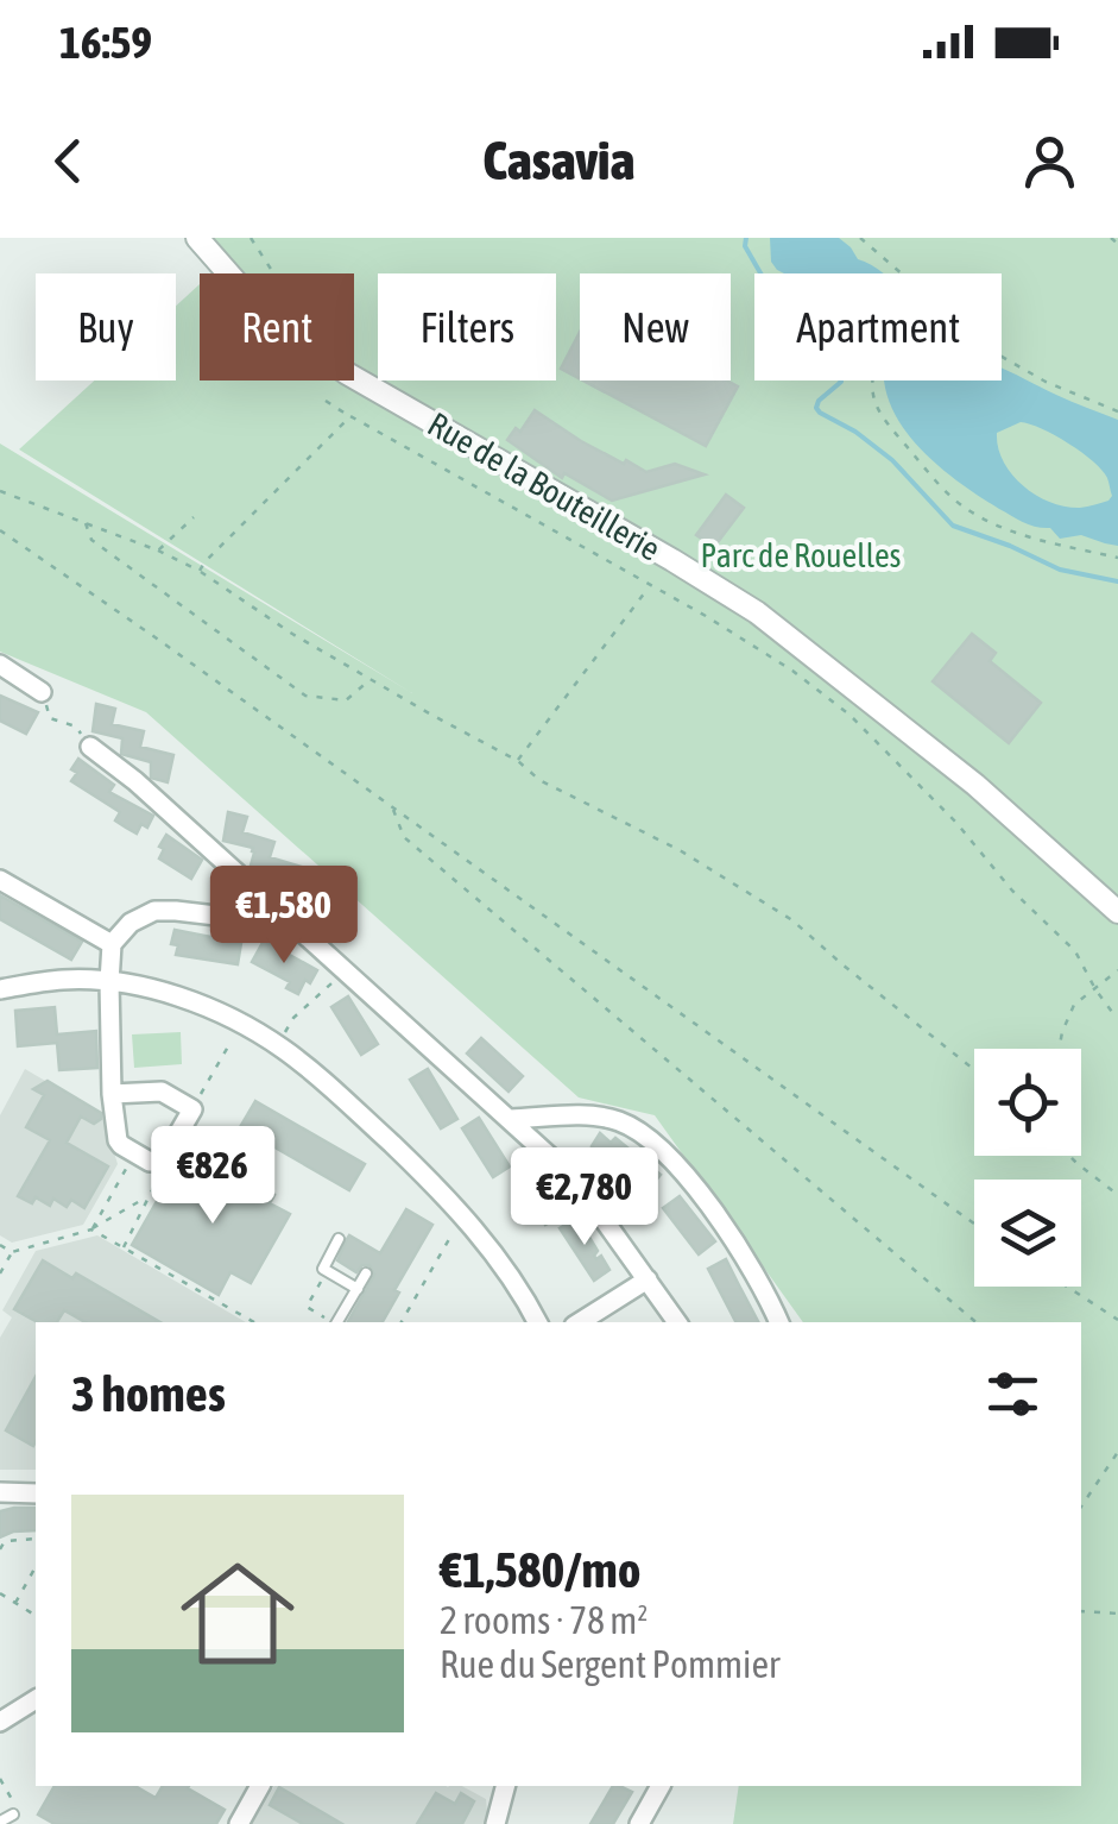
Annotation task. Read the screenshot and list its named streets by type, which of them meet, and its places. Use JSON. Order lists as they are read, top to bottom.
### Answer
{
  "streets": {
    "street": ["Rue de la Bouteillerie"]
  },
  "parks": ["Parc de Rouelles"],
  "page": {
    "status": "16:59",
    "header": "Casavia",
    "chip": [
      "Buy",
      "Rent",
      "Filters",
      "New",
      "Apartment"
    ],
    "price": ["€1,580", "€826", "€2,780"],
    "heading": "3 homes",
    "list": [
      {
        "name": "€1,580/mo",
        "note": "2 rooms · 78 m² · Rue du Sergent Pommier"
      }
    ]
  }
}
